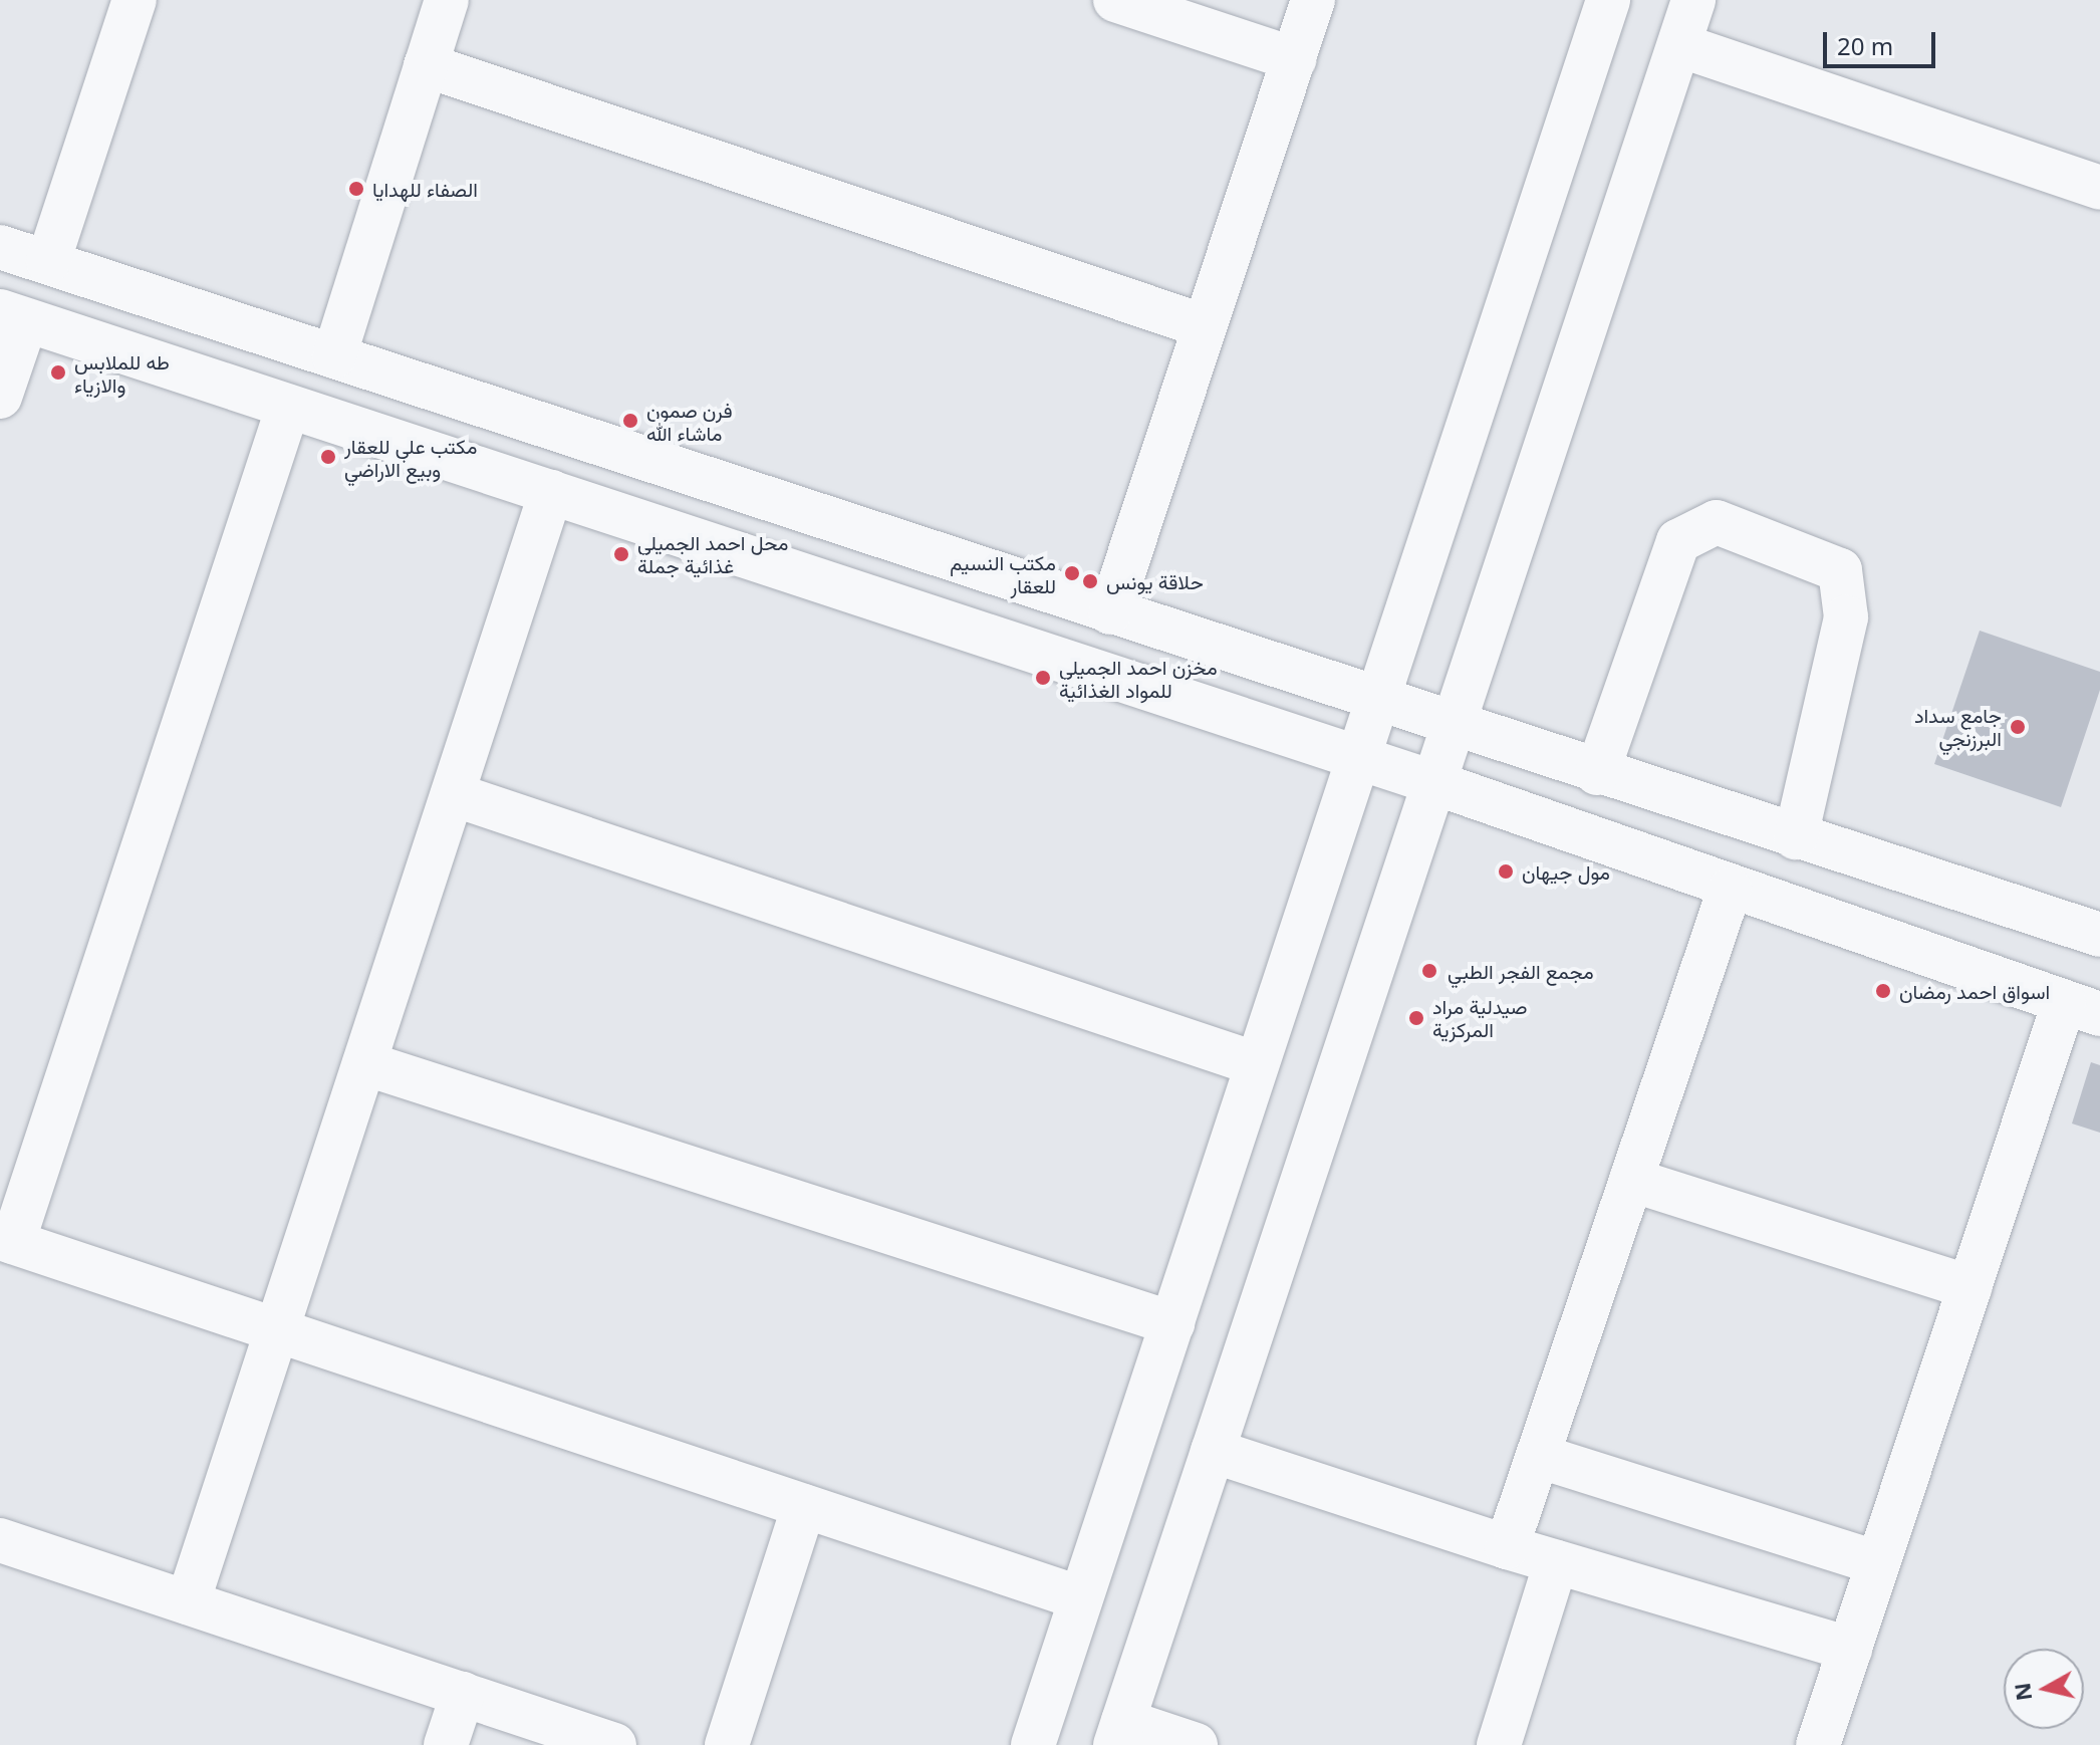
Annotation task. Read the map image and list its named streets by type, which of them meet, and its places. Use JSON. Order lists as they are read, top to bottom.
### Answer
{
  "places": [
    "الصفاء للهدايا",
    "طه للملابس والازياء",
    "فرن صمون ماشاء الله",
    "مكتب علي للعقار وبيع الاراضي",
    "محل احمد الجميلي غذائية جملة",
    "مكتب النسيم للعقار",
    "حلاقة يونس",
    "مخزن احمد الجميلي للمواد الغذائية",
    "جامع سداد البرزنجي",
    "مول جيهان",
    "مجمع الفجر الطبي",
    "اسواق احمد رمضان",
    "صيدلية مراد المركزية"
  ],
  "scale_bar": "20 m",
  "north": "left"
}
